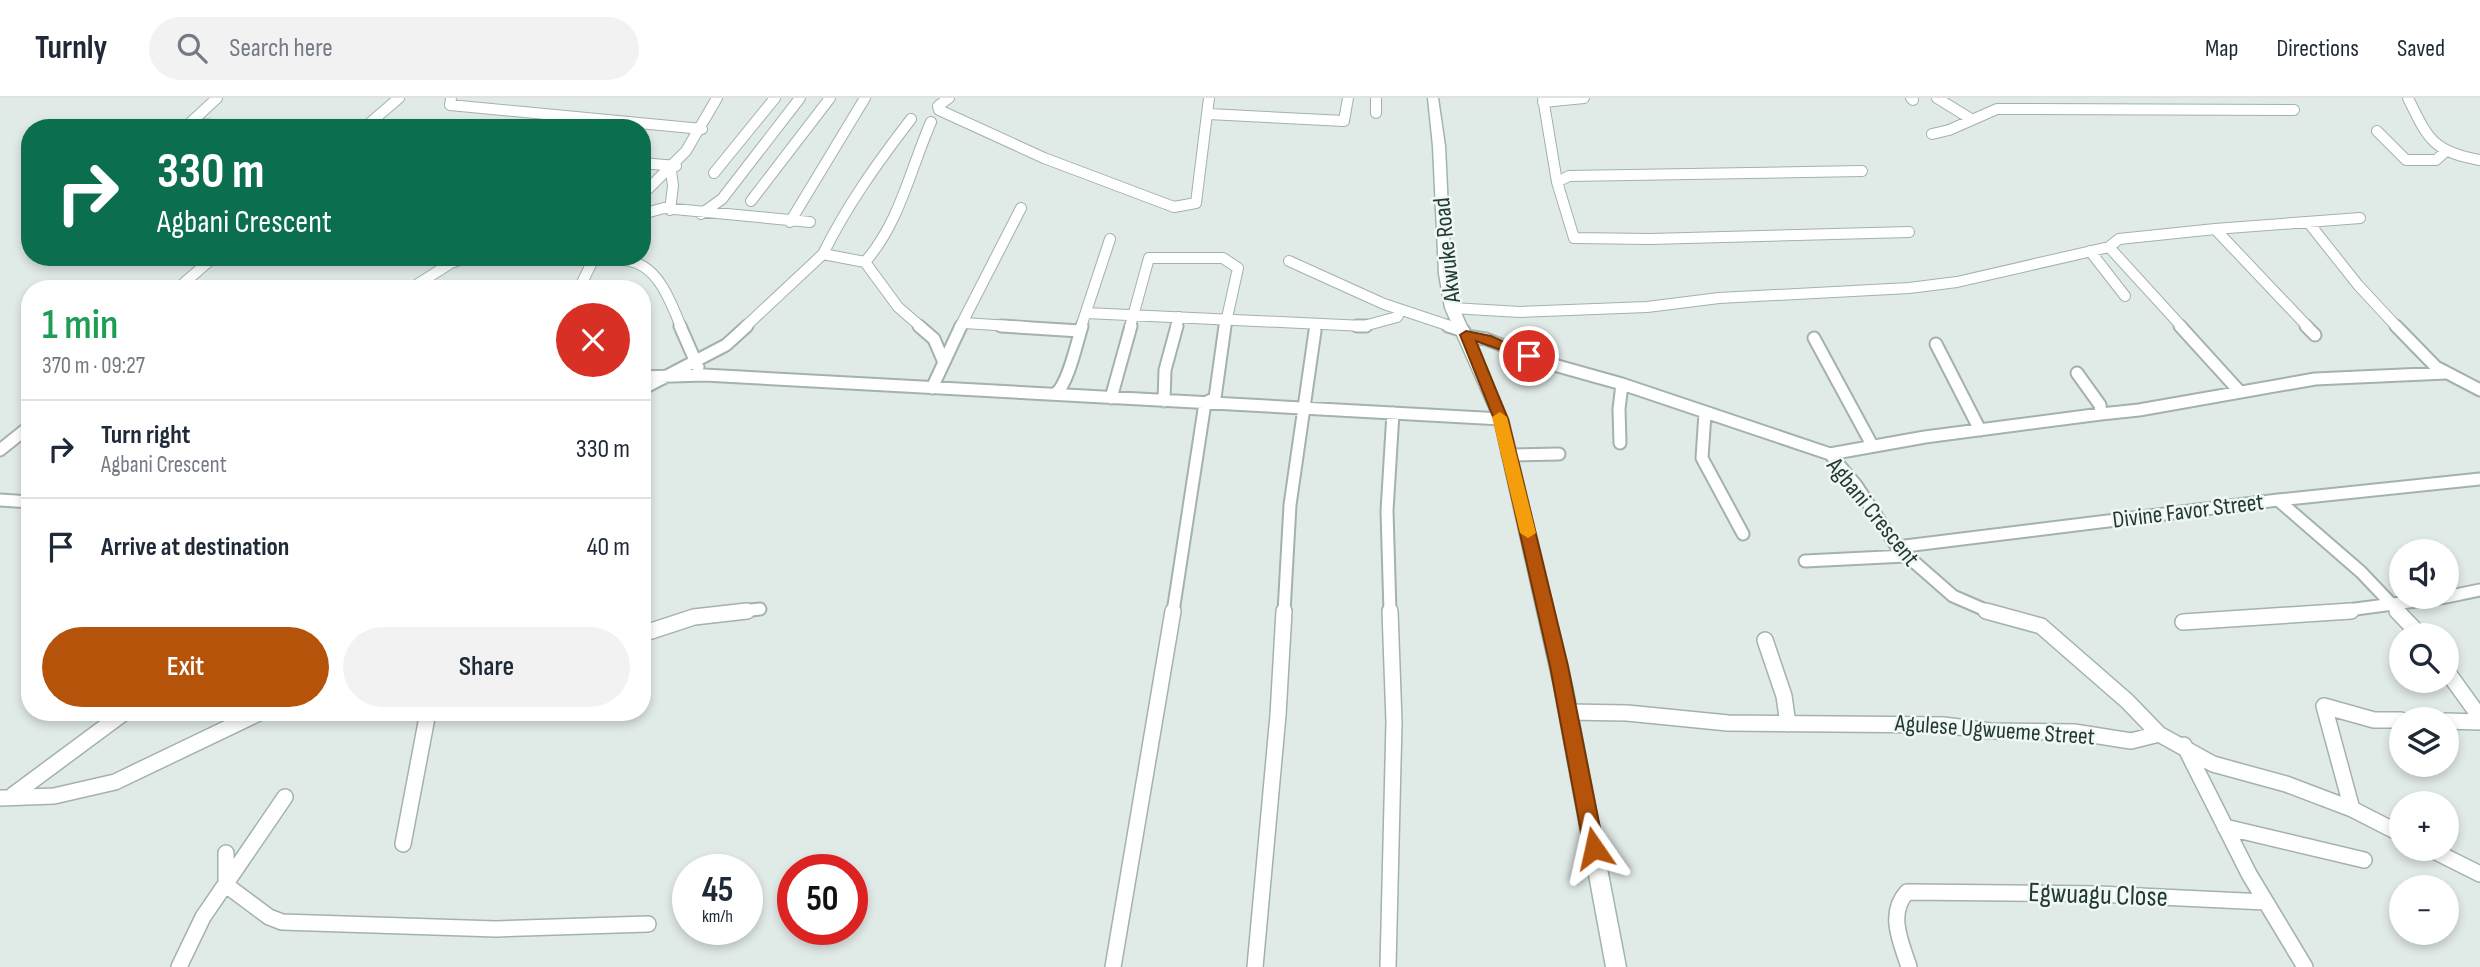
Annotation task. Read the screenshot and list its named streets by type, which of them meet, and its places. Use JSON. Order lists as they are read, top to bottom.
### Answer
{
  "streets": {
    "main road": ["Akwuke Road"],
    "street": [
      "Divine Favor Street",
      "Agbani Crescent",
      "Agulese Ugwueme Street",
      "Egwuagu Close"
    ]
  },
  "crossings": [
    ["Akwuke Road", "Agbani Crescent"],
    ["Akwuke Road", "Agulese Ugwueme Street"],
    ["Divine Favor Street", "Agbani Crescent"],
    ["Agbani Crescent", "Agulese Ugwueme Street"]
  ],
  "page": {
    "header": "Turnly",
    "search": "Search here",
    "nav": ["Map", "Directions", "Saved"],
    "turn": ["330 m", "Agbani Crescent"],
    "heading": ["1 min", "370 m · 09:27"],
    "list": [
      {
        "name": "Turn right",
        "note": "Agbani Crescent",
        "value": "330 m"
      },
      {
        "name": "Arrive at destination",
        "value": "40 m"
      }
    ],
    "map_buttons": ["+", "−"],
    "buttons": ["Exit", "Share"],
    "speed": "45 km/h",
    "limit": "50"
  }
}
